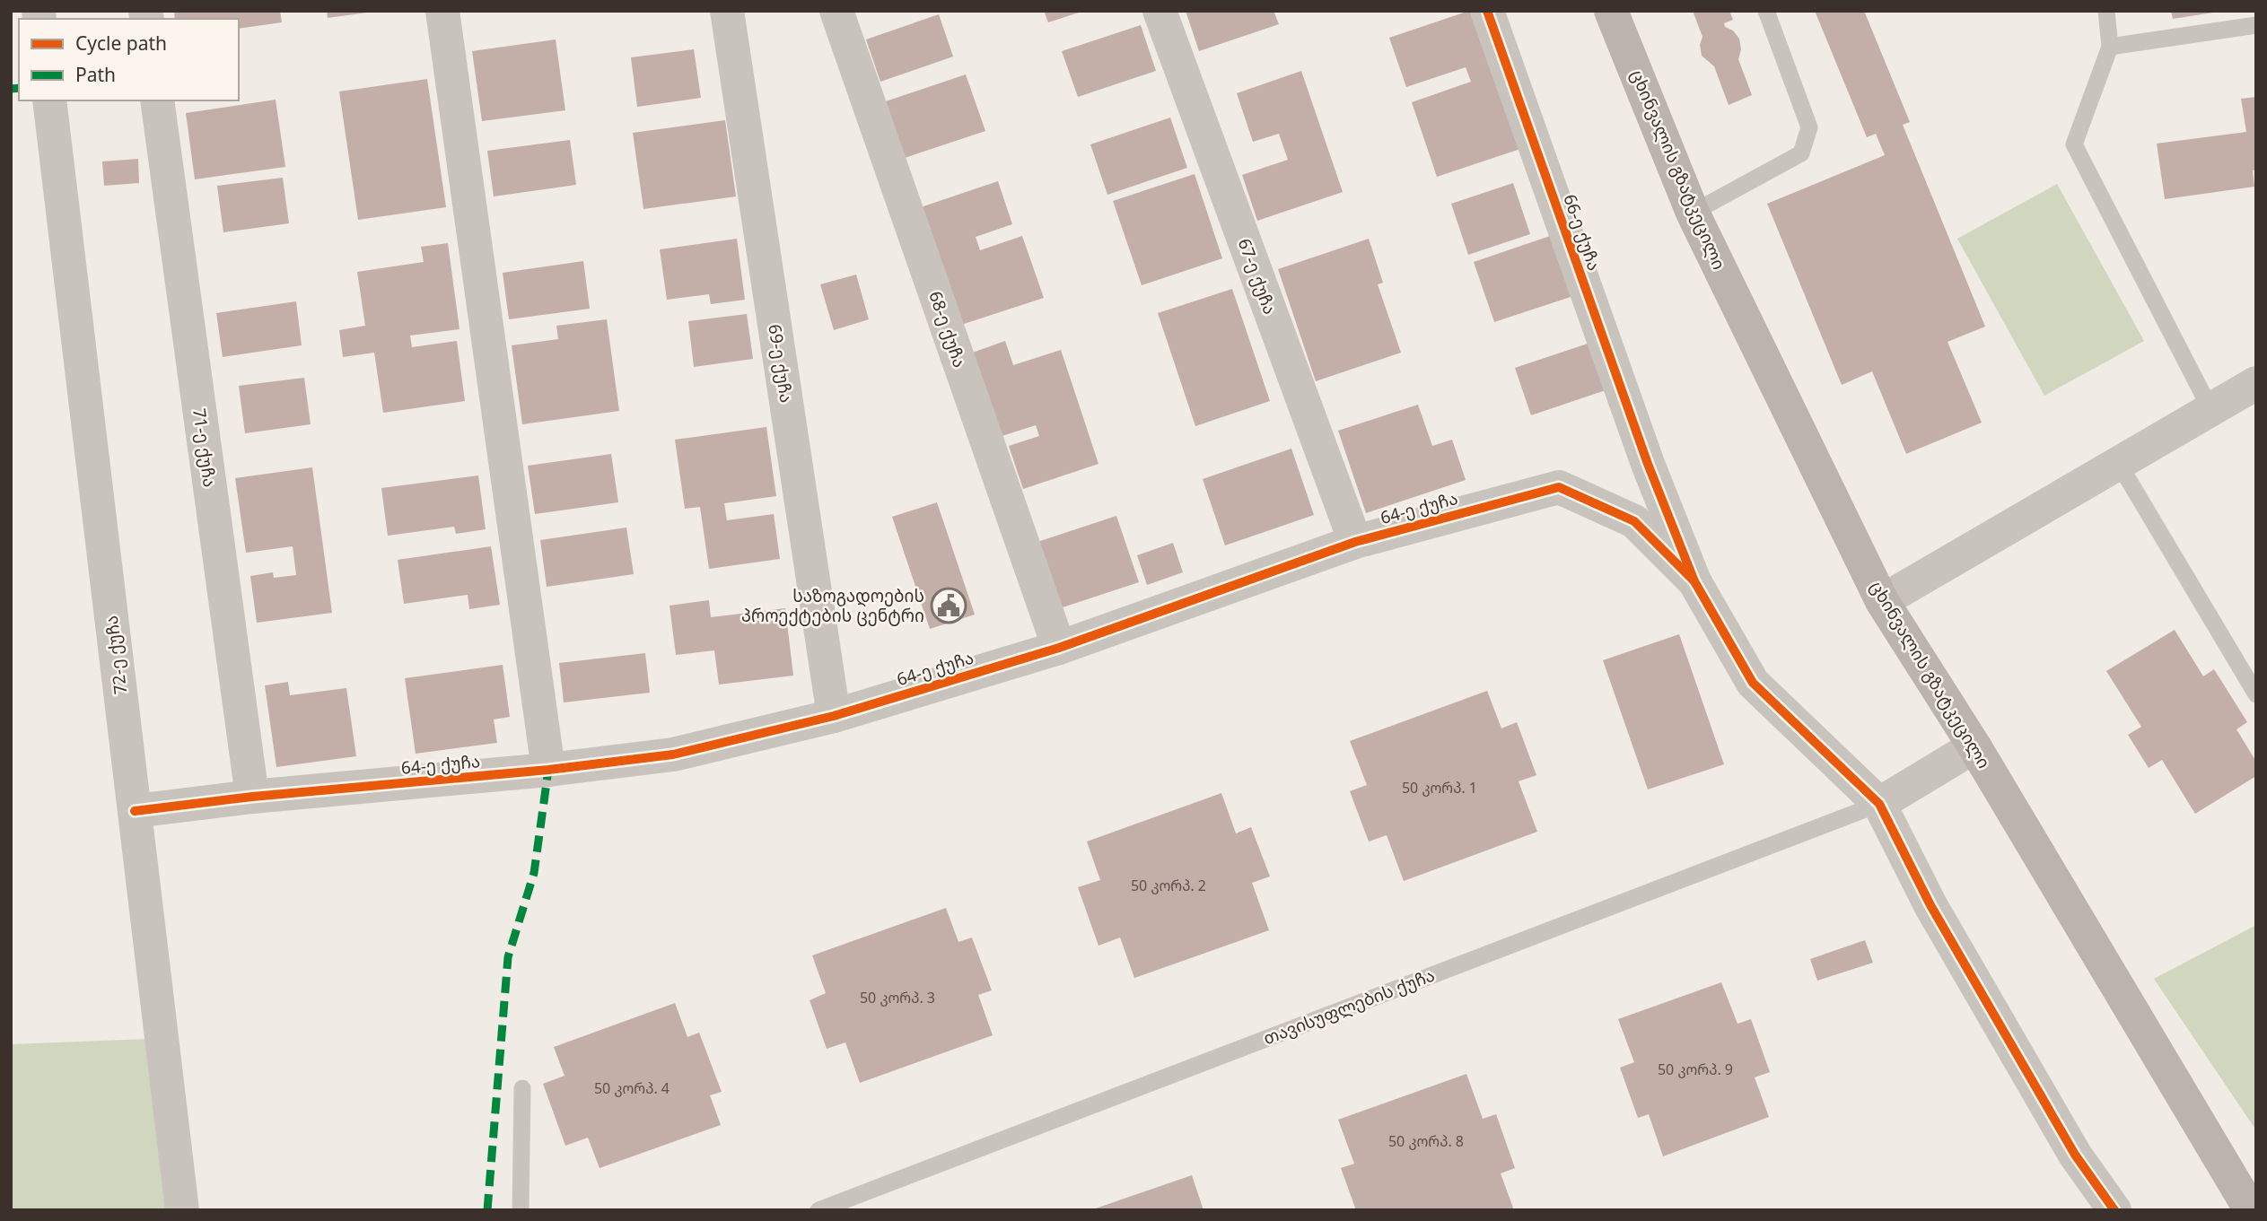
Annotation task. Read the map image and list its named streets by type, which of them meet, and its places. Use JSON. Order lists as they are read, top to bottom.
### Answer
{
  "streets": {
    "main road": ["ცხინვალის გზატკეცილი"],
    "street": [
      "66-ე ქუჩა",
      "67-ე ქუჩა",
      "68-ე ქუჩა",
      "69-ე ქუჩა",
      "71-ე ქუჩა",
      "64-ე ქუჩა",
      "72-ე ქუჩა"
    ],
    "lane": ["თავისუფლების ქუჩა"]
  },
  "crossings": [
    ["66-ე ქუჩა", "64-ე ქუჩა"],
    ["67-ე ქუჩა", "64-ე ქუჩა"],
    ["68-ე ქუჩა", "64-ე ქუჩა"],
    ["69-ე ქუჩა", "64-ე ქუჩა"],
    ["71-ე ქუჩა", "64-ე ქუჩა"],
    ["64-ე ქუჩა", "72-ე ქუჩა"]
  ],
  "places": {
    "public building": ["საზოგადოების პროექტების ცენტრი"]
  },
  "house_numbers": [
    "50 კორპ. 1",
    "50 კორპ. 2",
    "50 კორპ. 3",
    "50 კორპ. 9",
    "50 კორპ. 4",
    "50 კორპ. 8"
  ],
  "legend": ["Cycle path", "Path"]
}
